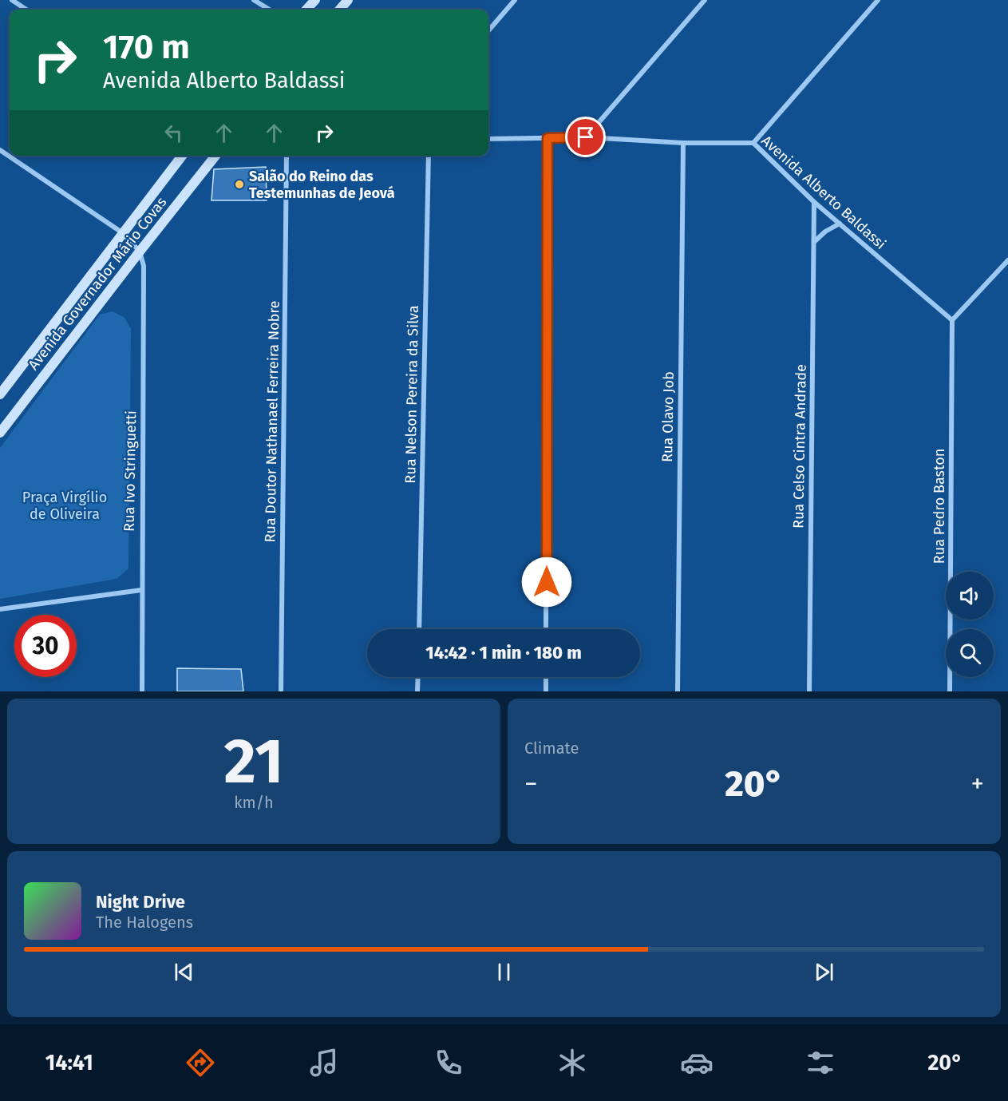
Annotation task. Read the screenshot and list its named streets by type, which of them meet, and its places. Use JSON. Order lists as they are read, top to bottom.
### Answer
{
  "streets": {
    "main road": ["Avenida Governador Mário Covas"],
    "street": [
      "Avenida Alberto Baldassi",
      "Rua Nelson Pereira da Silva",
      "Rua Olavo Job",
      "Rua Doutor Nathanael Ferreira Nobre",
      "Rua Celso Cintra Andrade",
      "Rua Ivo Stringuetti",
      "Rua Pedro Baston"
    ]
  },
  "crossings": [
    ["Avenida Alberto Baldassi", "Rua Olavo Job"],
    ["Avenida Alberto Baldassi", "Rua Celso Cintra Andrade"],
    ["Avenida Alberto Baldassi", "Rua Pedro Baston"],
    ["Avenida Governador Mário Covas", "Rua Ivo Stringuetti"]
  ],
  "parks": ["Praça Virgílio de Oliveira"],
  "places": ["Salão do Reino das Testemunhas de Jeová"],
  "page": {
    "turn": ["170 m", "Avenida Alberto Baldassi"],
    "limit": "30",
    "trip": "14:42 · 1 min · 180 m",
    "tile": [
      ["21", "km/h"],
      "Climate"
    ],
    "heat": ["−", "20°", "+"],
    "song": ["Night Drive", "The Halogens"],
    "tabs": ["14:41", "20°"]
  }
}
